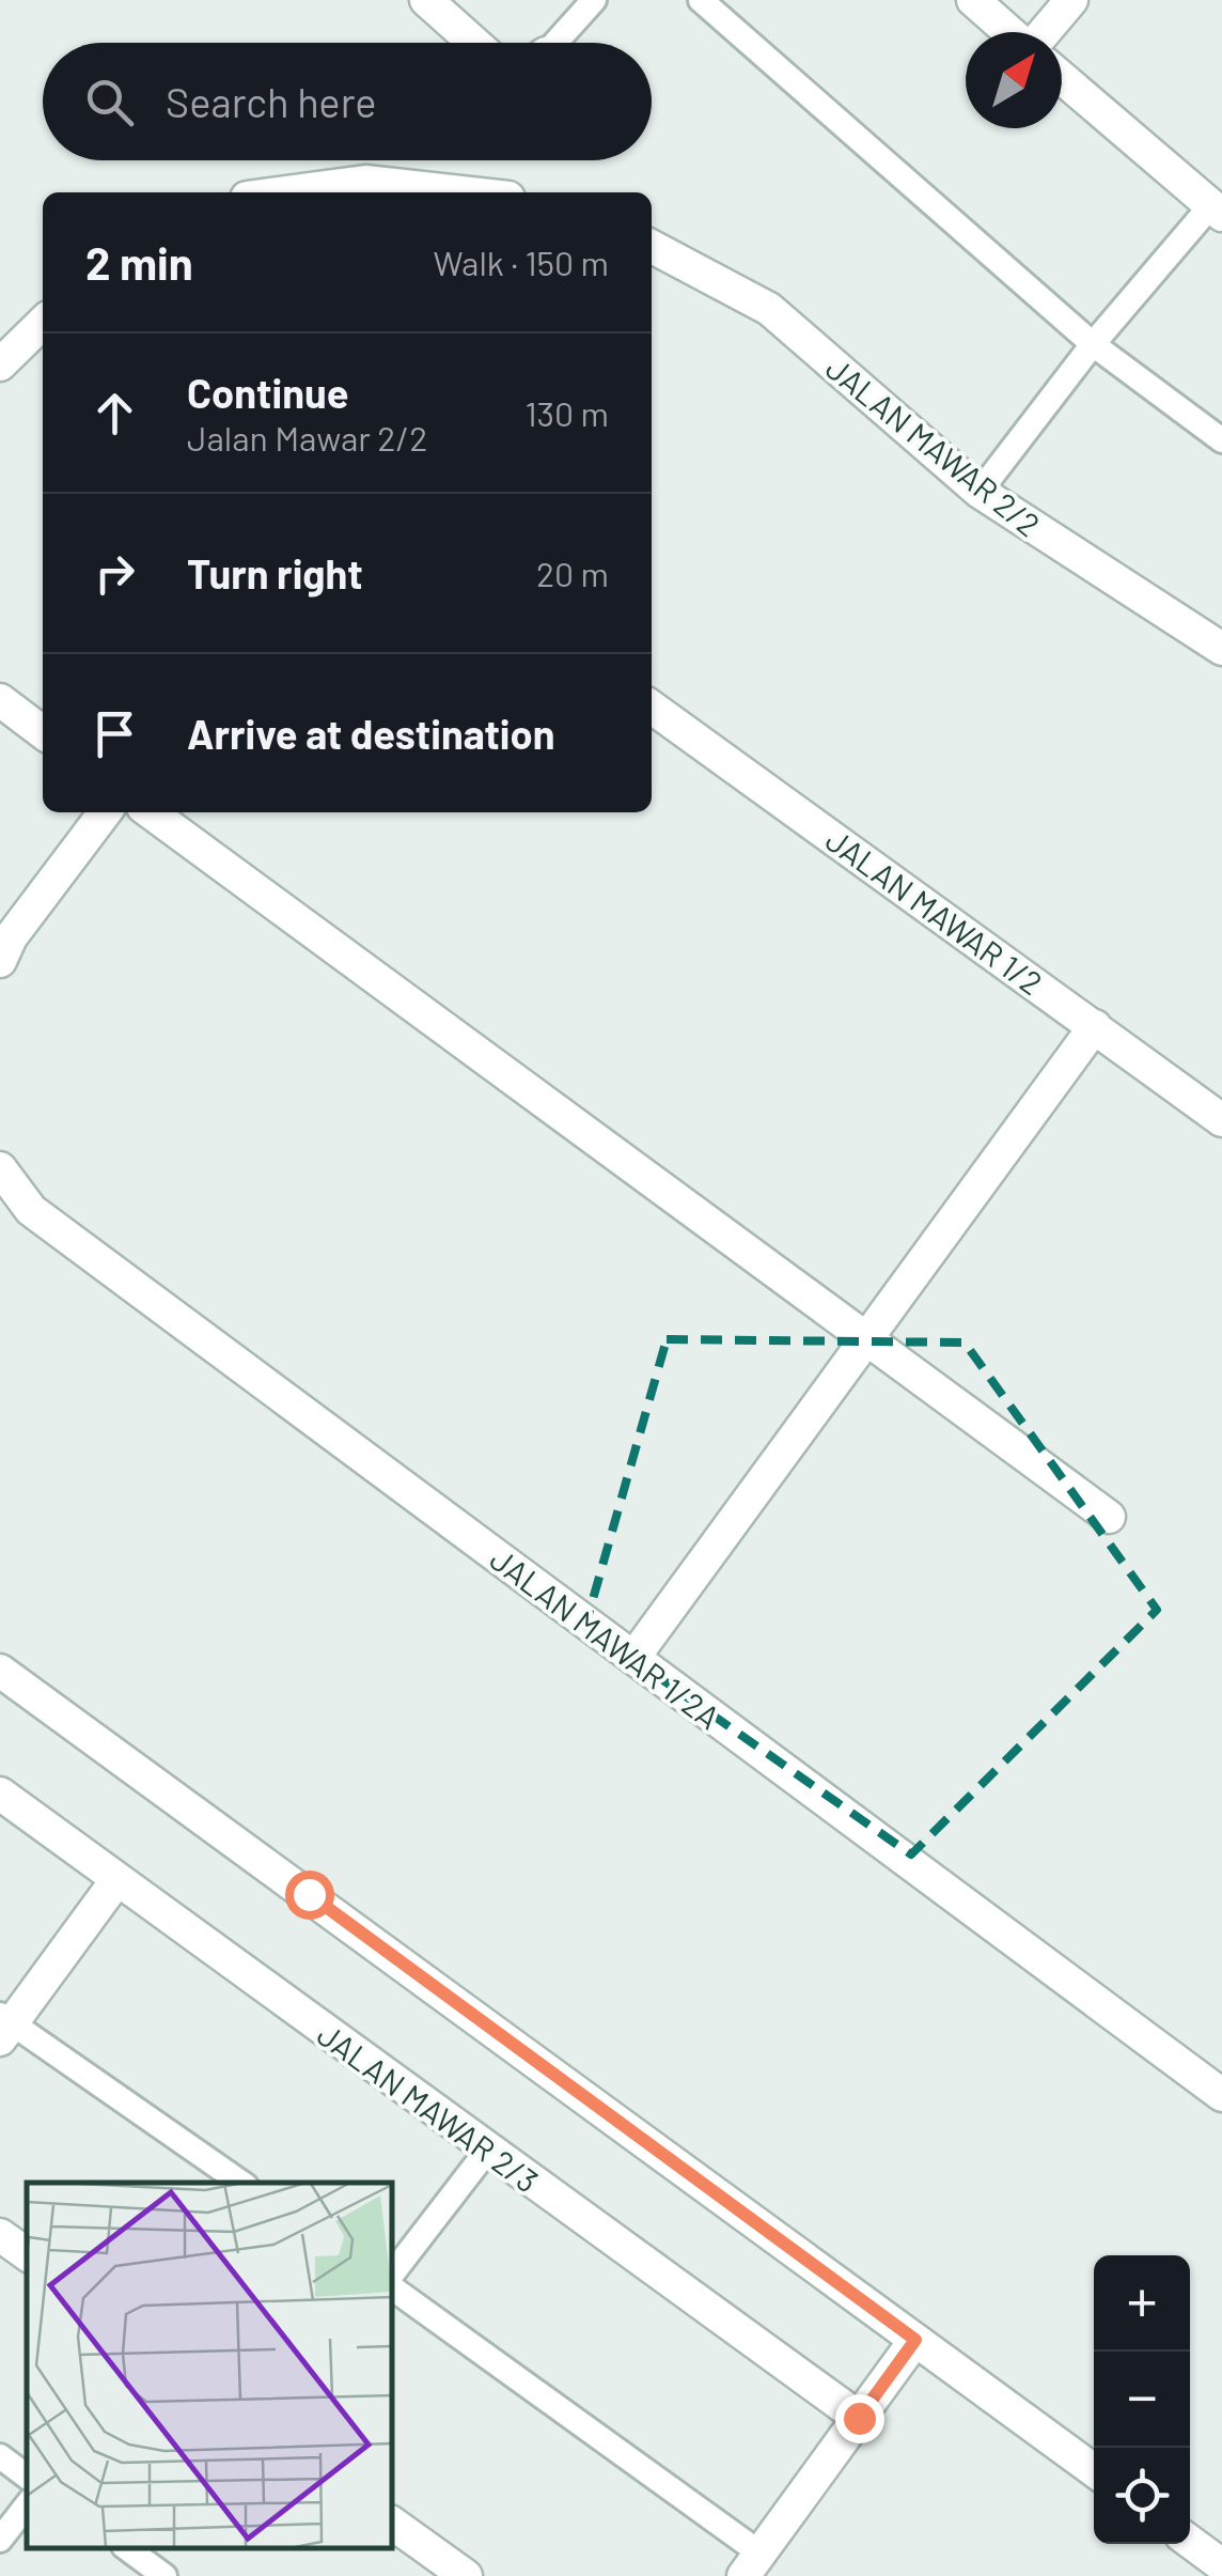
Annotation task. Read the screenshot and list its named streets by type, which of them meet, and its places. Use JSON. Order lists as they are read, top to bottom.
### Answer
{
  "streets": {
    "street": [
      "JALAN MAWAR 2/2",
      "JALAN MAWAR 1/2",
      "JALAN MAWAR 1/2A",
      "JALAN MAWAR 2/3"
    ]
  },
  "north": "top right",
  "page": {
    "search": "Search here",
    "heading": ["2 min", "Walk · 150 m"],
    "list": [
      ["Continue", "Jalan Mawar 2/2", "130 m"],
      ["Turn right", "20 m"],
      "Arrive at destination"
    ],
    "map_buttons": ["+", "−"]
  }
}
